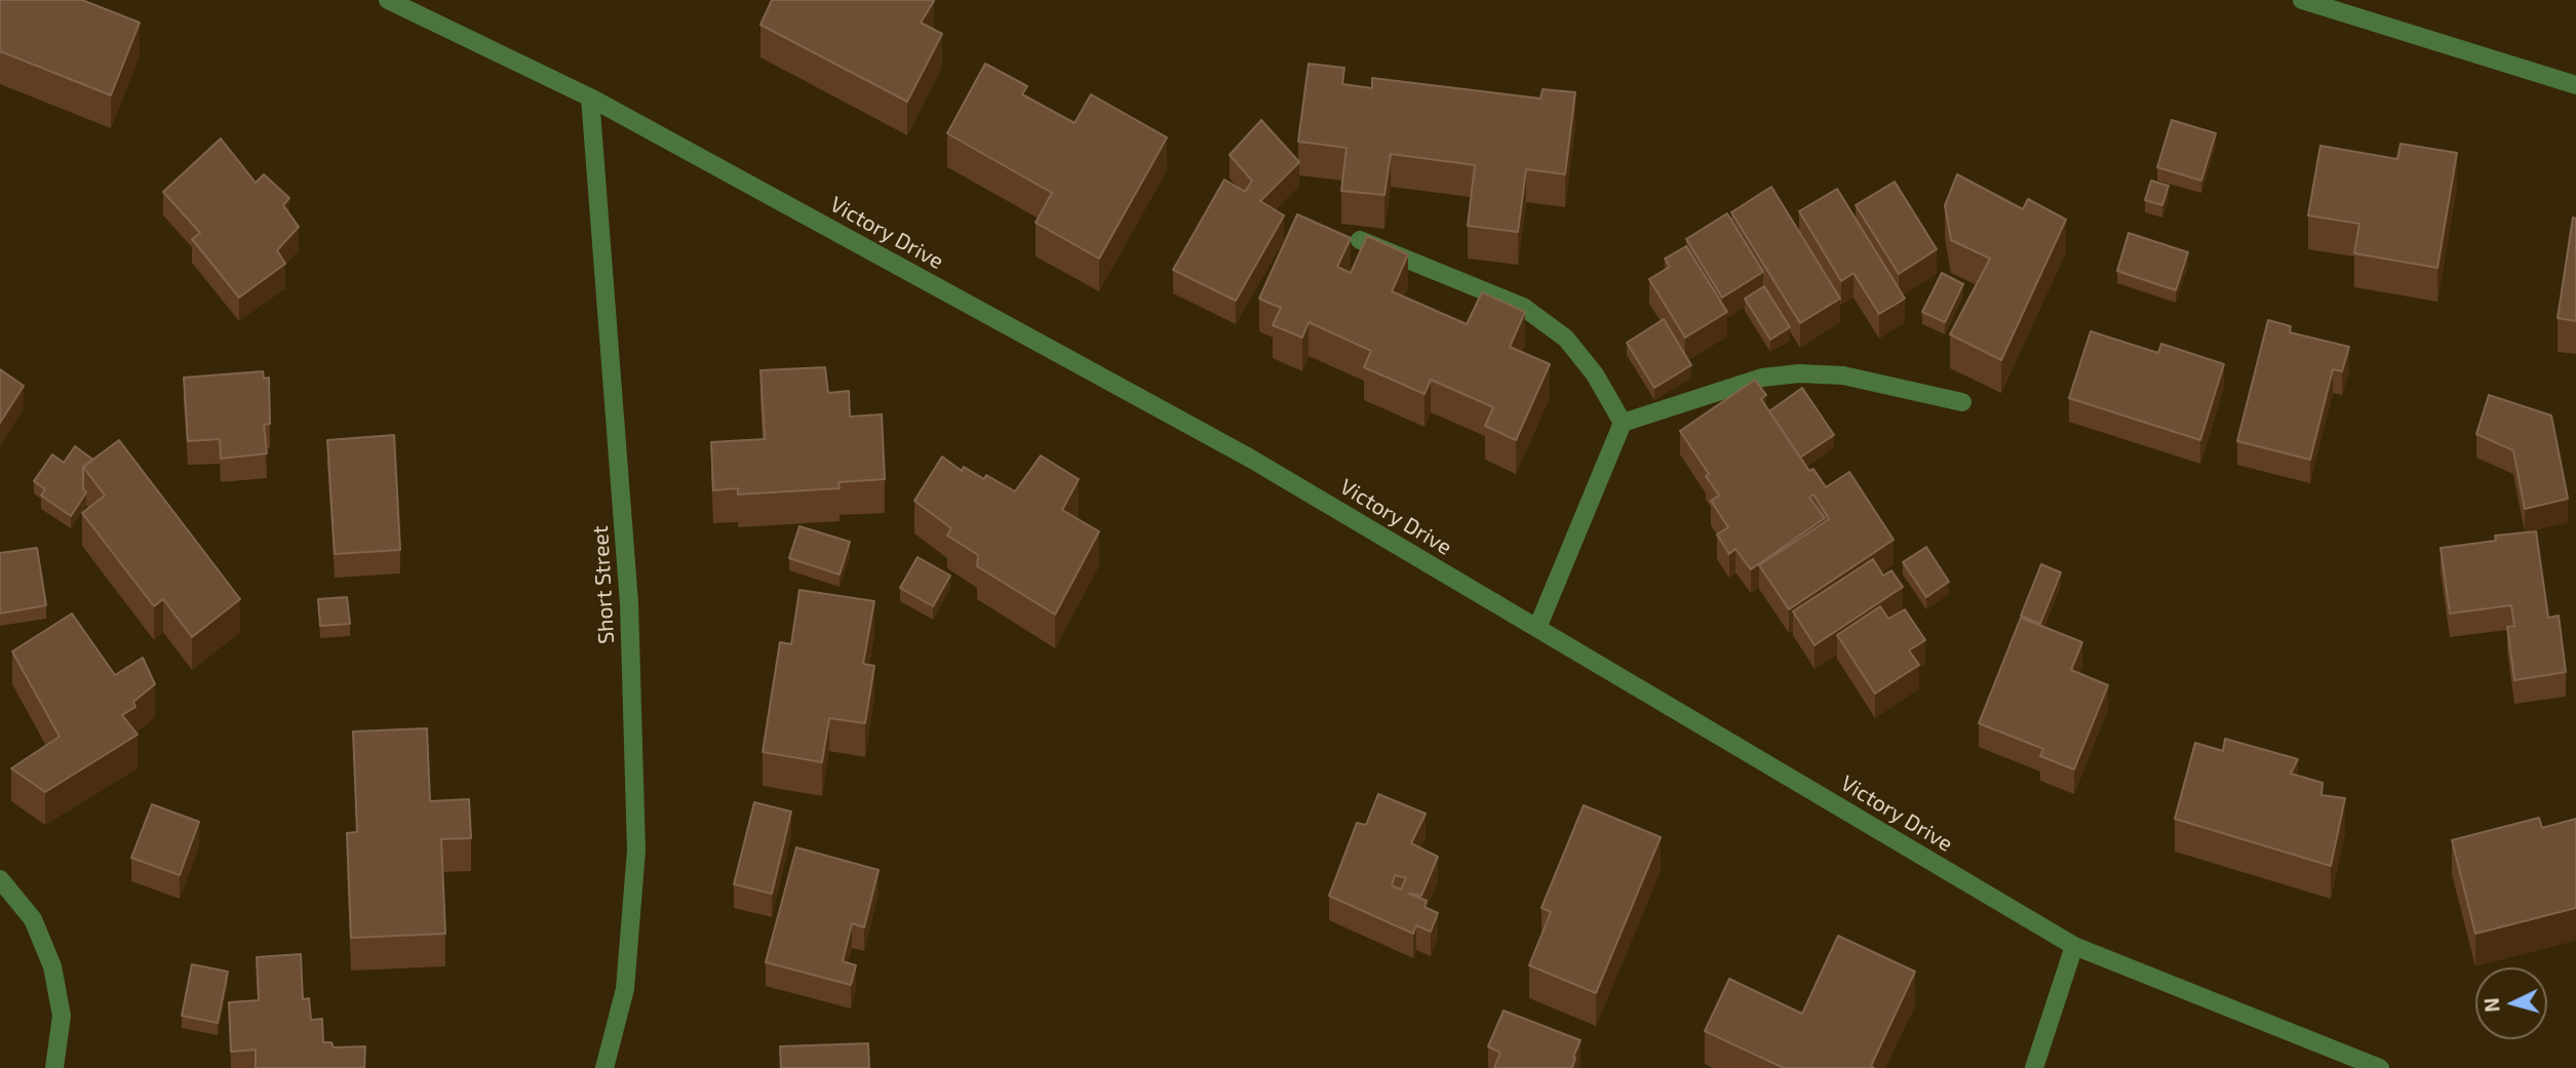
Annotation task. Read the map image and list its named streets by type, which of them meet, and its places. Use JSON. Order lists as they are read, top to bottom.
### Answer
{
  "streets": {
    "street": ["Victory Drive", "Short Street"]
  },
  "crossings": [
    ["Victory Drive", "Short Street"]
  ],
  "north": "left"
}
